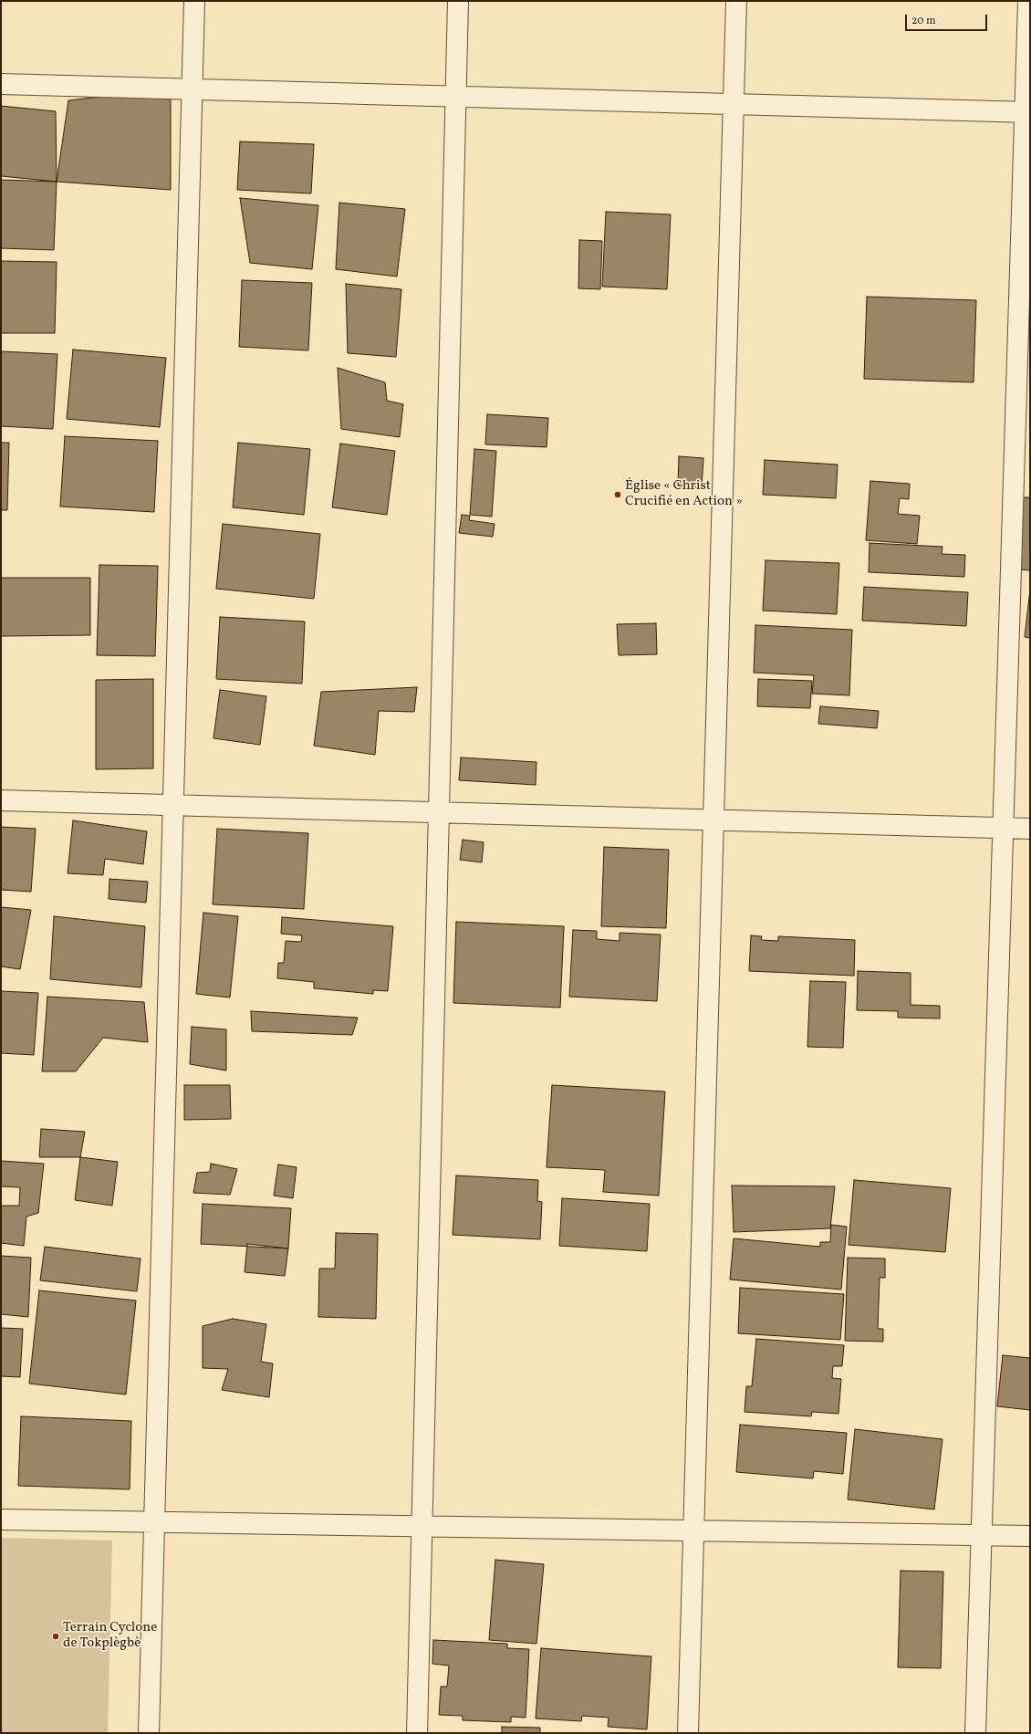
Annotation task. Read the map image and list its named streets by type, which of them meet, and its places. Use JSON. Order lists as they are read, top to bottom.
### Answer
{
  "places": ["Église « Christ Crucifié en Action »", "Terrain Cyclone de Tokplègbè"],
  "scale_bar": "20 m"
}
